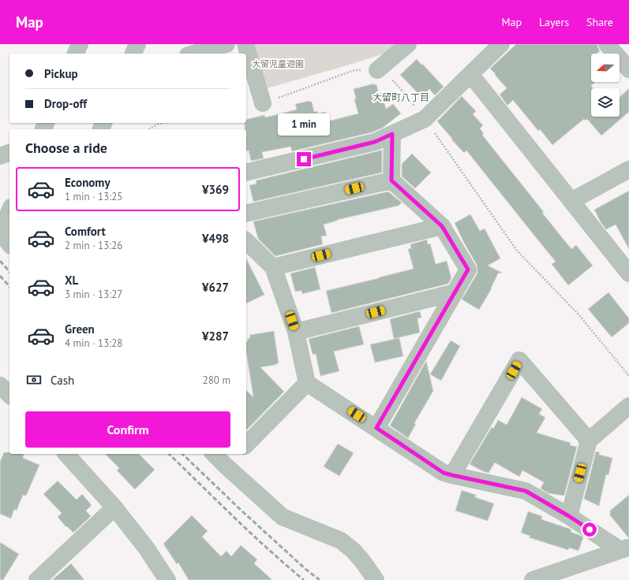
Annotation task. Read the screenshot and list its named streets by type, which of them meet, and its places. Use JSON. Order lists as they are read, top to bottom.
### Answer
{
  "districts": ["大留町八丁目"],
  "parks": ["大留児童遊園"],
  "north": "left",
  "page": {
    "header": "Map",
    "nav": ["Map", "Layers", "Share"],
    "banner": ["Pickup", "Drop-off"],
    "bubble": "1 min",
    "heading": "Choose a ride",
    "list": [
      {
        "name": "Economy",
        "note": "1 min · 13:25",
        "value": "¥369"
      },
      {
        "name": "Comfort",
        "note": "2 min · 13:26",
        "value": "¥498"
      },
      {
        "name": "XL",
        "note": "3 min · 13:27",
        "value": "¥627"
      },
      {
        "name": "Green",
        "note": "4 min · 13:28",
        "value": "¥287"
      }
    ],
    "pay": ["Cash", "280 m"],
    "buttons": "Confirm"
  }
}
